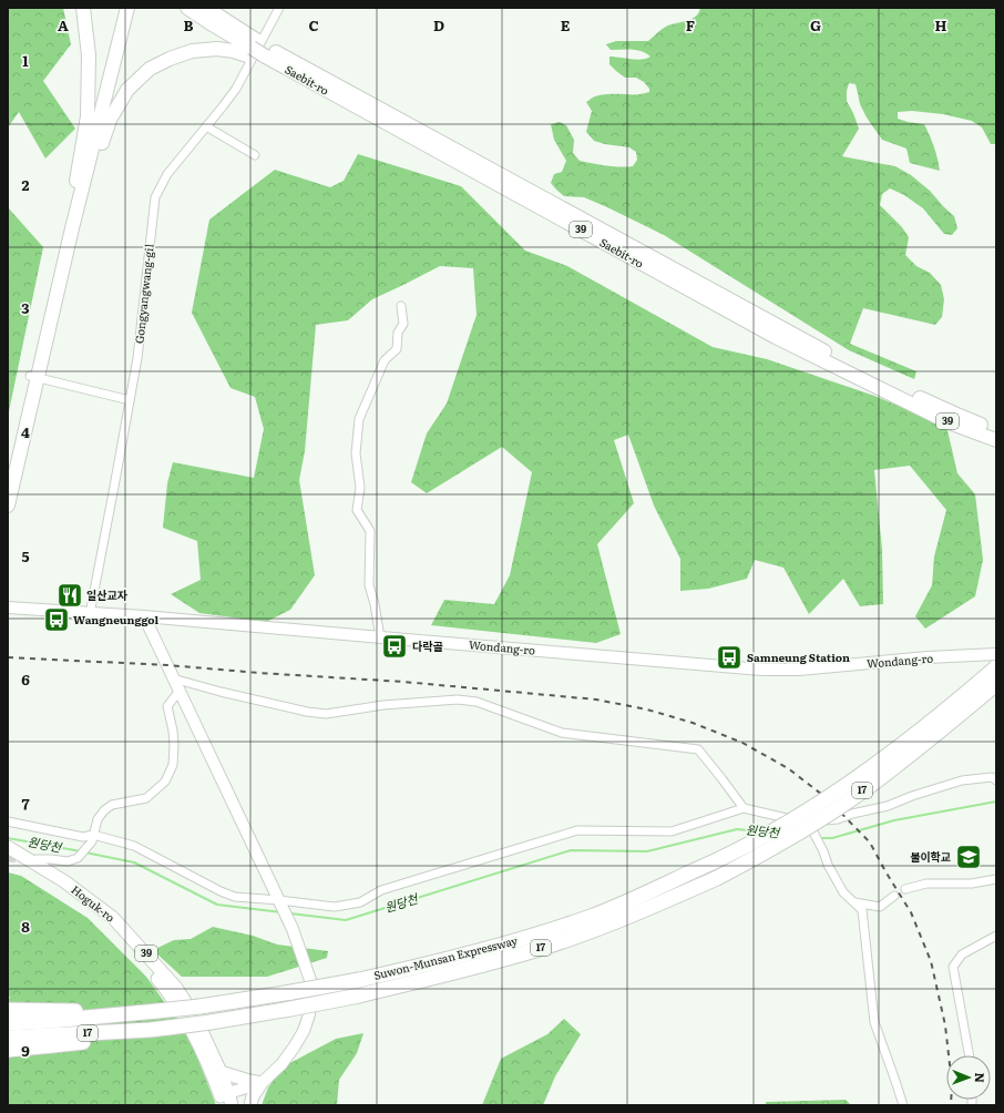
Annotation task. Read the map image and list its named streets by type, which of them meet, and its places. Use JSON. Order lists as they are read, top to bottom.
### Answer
{
  "streets": {
    "highway": [
      "Saebit-ro",
      "39",
      "17",
      "Suwon-Munsan Expressway"
    ],
    "main road": ["Wondang-ro", "Hoguk-ro"],
    "street": ["Gongyangwang-gil"]
  },
  "crossings": [
    ["Gongyangwang-gil", "Wondang-ro"]
  ],
  "water": ["원당천"],
  "places": {
    "restaurant": ["일산교자"],
    "bus stop": ["Wangneunggol", "다락골", "Samneung Station"],
    "school or university": ["불이학교"]
  },
  "north": "right",
  "grid": {
    "columns": [
      "A",
      "B",
      "C",
      "D",
      "E",
      "F",
      "G",
      "H"
    ],
    "rows": [
      "1",
      "2",
      "3",
      "4",
      "5",
      "6",
      "7",
      "8",
      "9"
    ]
  }
}
